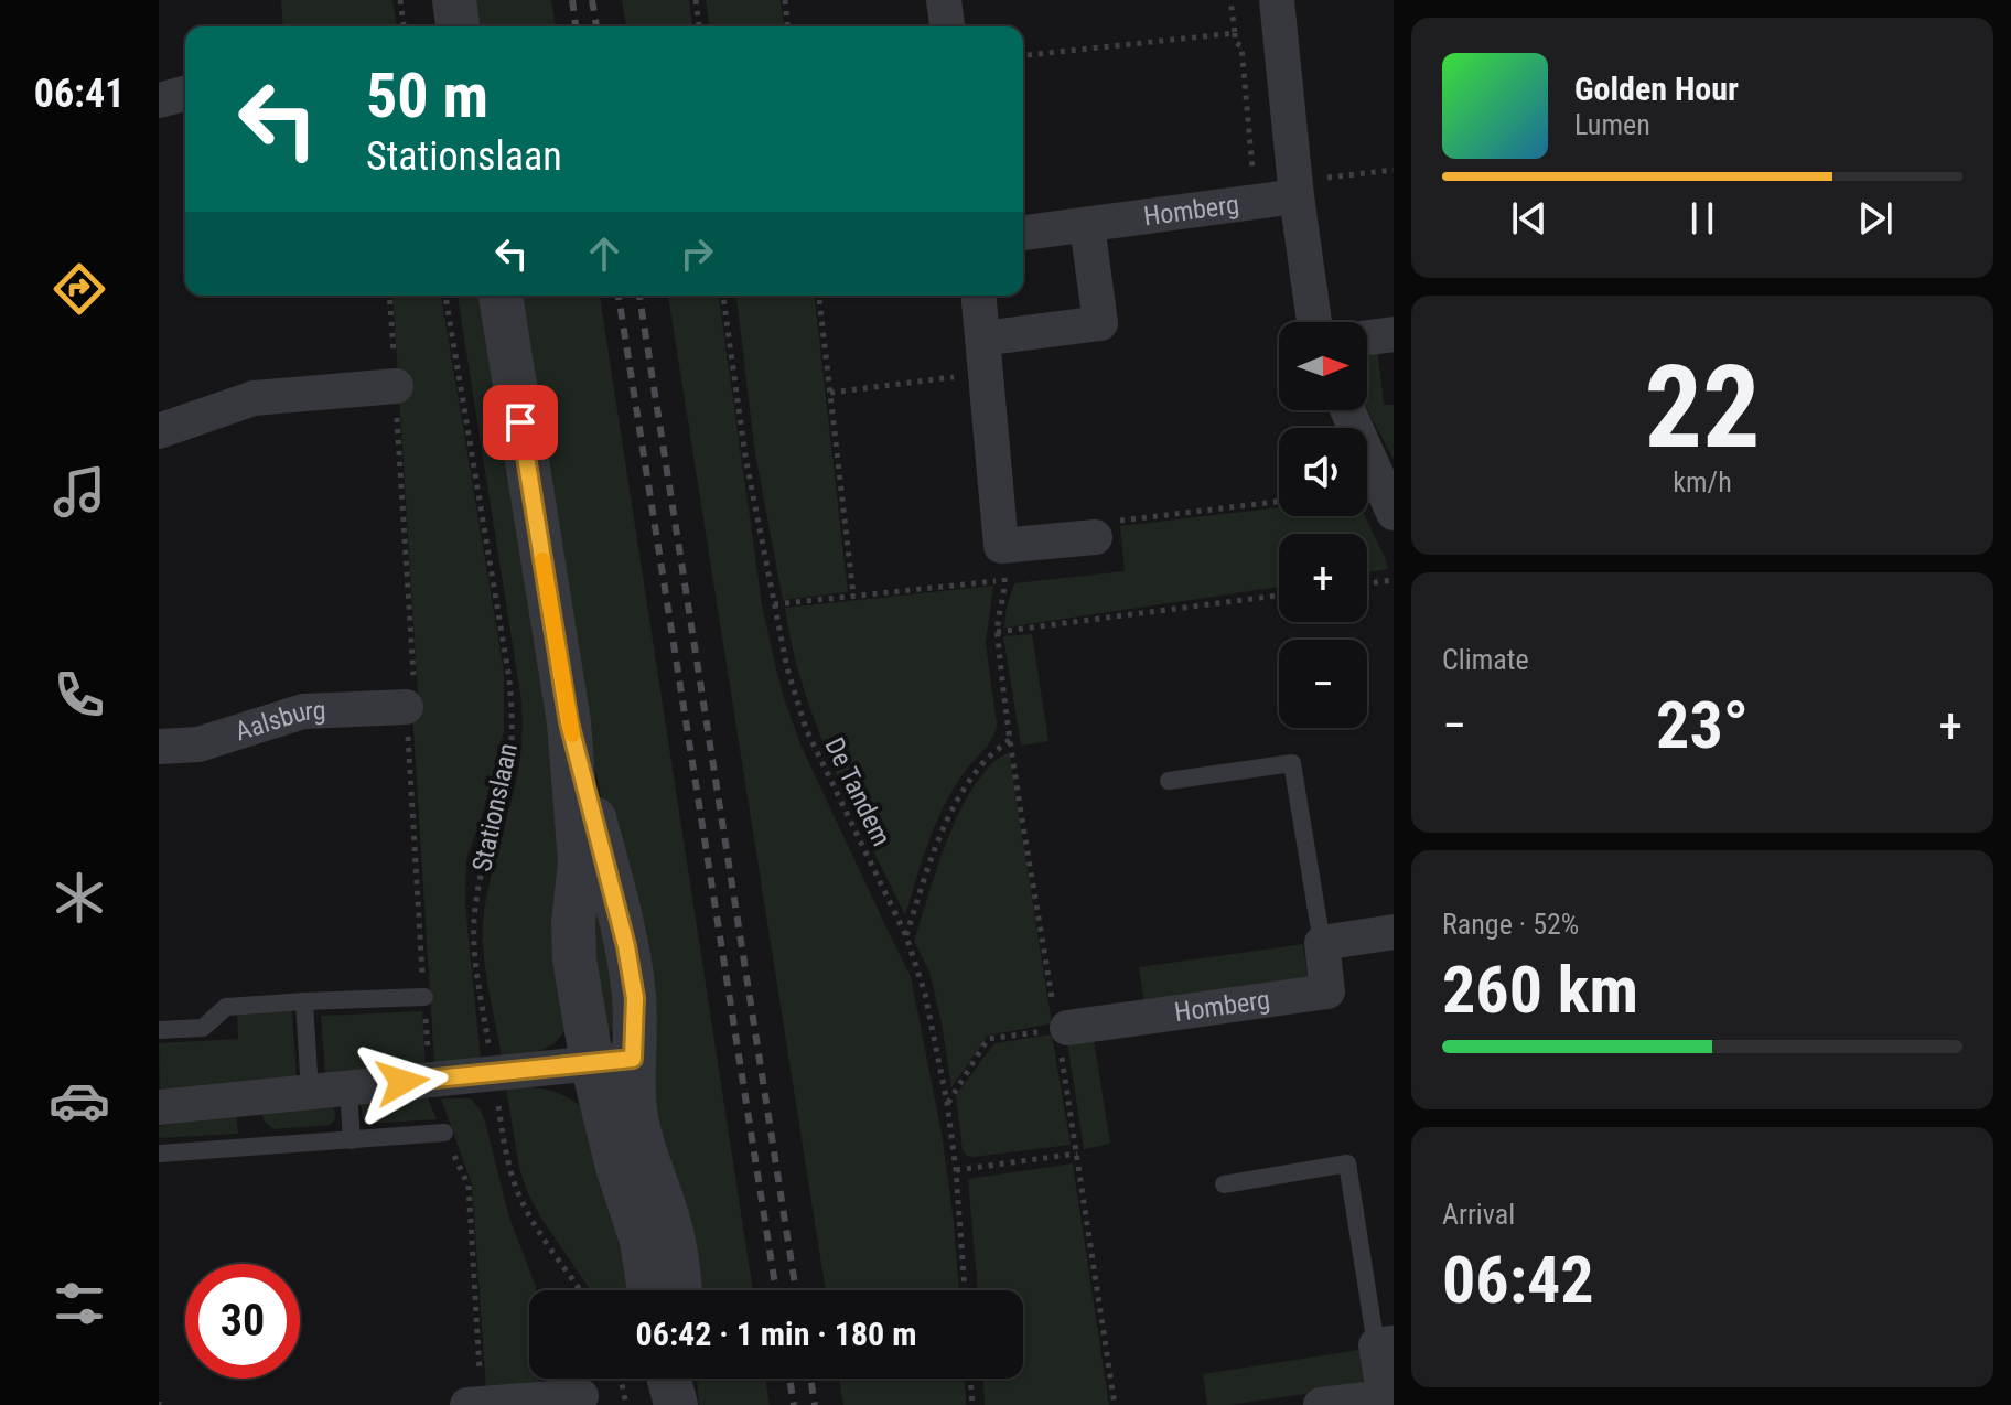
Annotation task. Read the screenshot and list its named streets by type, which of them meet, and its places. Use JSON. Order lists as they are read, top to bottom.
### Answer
{
  "streets": {
    "street": ["Homberg", "Aalsburg"],
    "path": ["De Tandem", "Stationslaan"]
  },
  "north": "right",
  "page": {
    "tabs": "06:41",
    "turn": ["50 m", "Stationslaan"],
    "song": ["Golden Hour", "Lumen"],
    "tile": [
      ["22", "km/h"],
      "Climate",
      ["Range · 52%", "260 km"],
      ["Arrival", "06:42"]
    ],
    "map_buttons": ["+", "−"],
    "heat": ["−", "23°", "+"],
    "limit": "30",
    "trip": "06:42 · 1 min · 180 m"
  }
}
